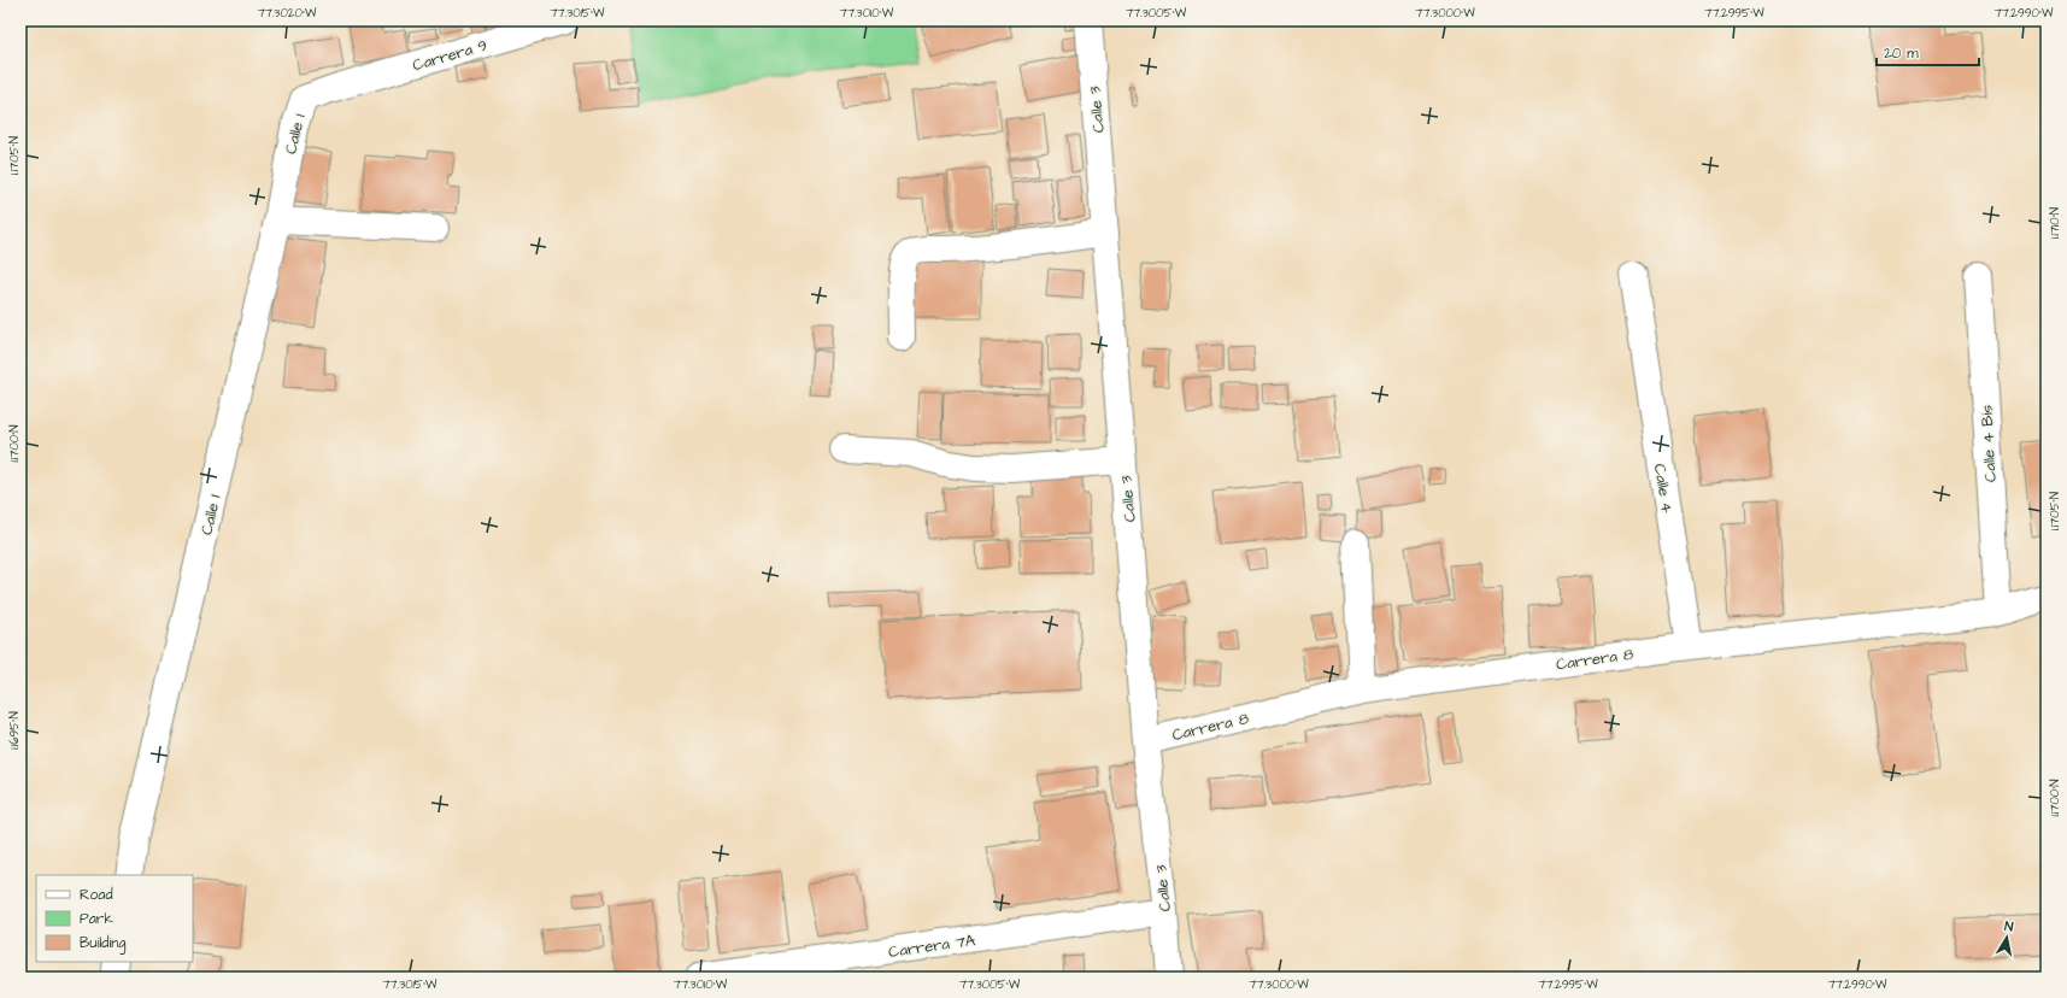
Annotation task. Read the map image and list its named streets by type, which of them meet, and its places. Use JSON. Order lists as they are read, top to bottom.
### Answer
{
  "streets": {
    "street": [
      "Carrera 9",
      "Calle 3",
      "Calle 1",
      "Calle 4 Bis",
      "Calle 4",
      "Carrera 8",
      "Carrera 7A"
    ]
  },
  "crossings": [
    ["Carrera 9", "Calle 1"],
    ["Calle 3", "Carrera 8"],
    ["Calle 3", "Carrera 7A"],
    ["Calle 4 Bis", "Carrera 8"],
    ["Calle 4", "Carrera 8"]
  ],
  "legend": ["Road", "Park", "Building"],
  "scale_bar": "20 m",
  "north": "top",
  "coordinates": [
    "77.3020°W",
    "77.3015°W",
    "77.3010°W",
    "77.3005°W",
    "77.3000°W",
    "77.2995°W",
    "77.2990°W",
    "1.1705°N",
    "1.1710°N",
    "1.1700°N",
    "1.1695°N"
  ]
}
